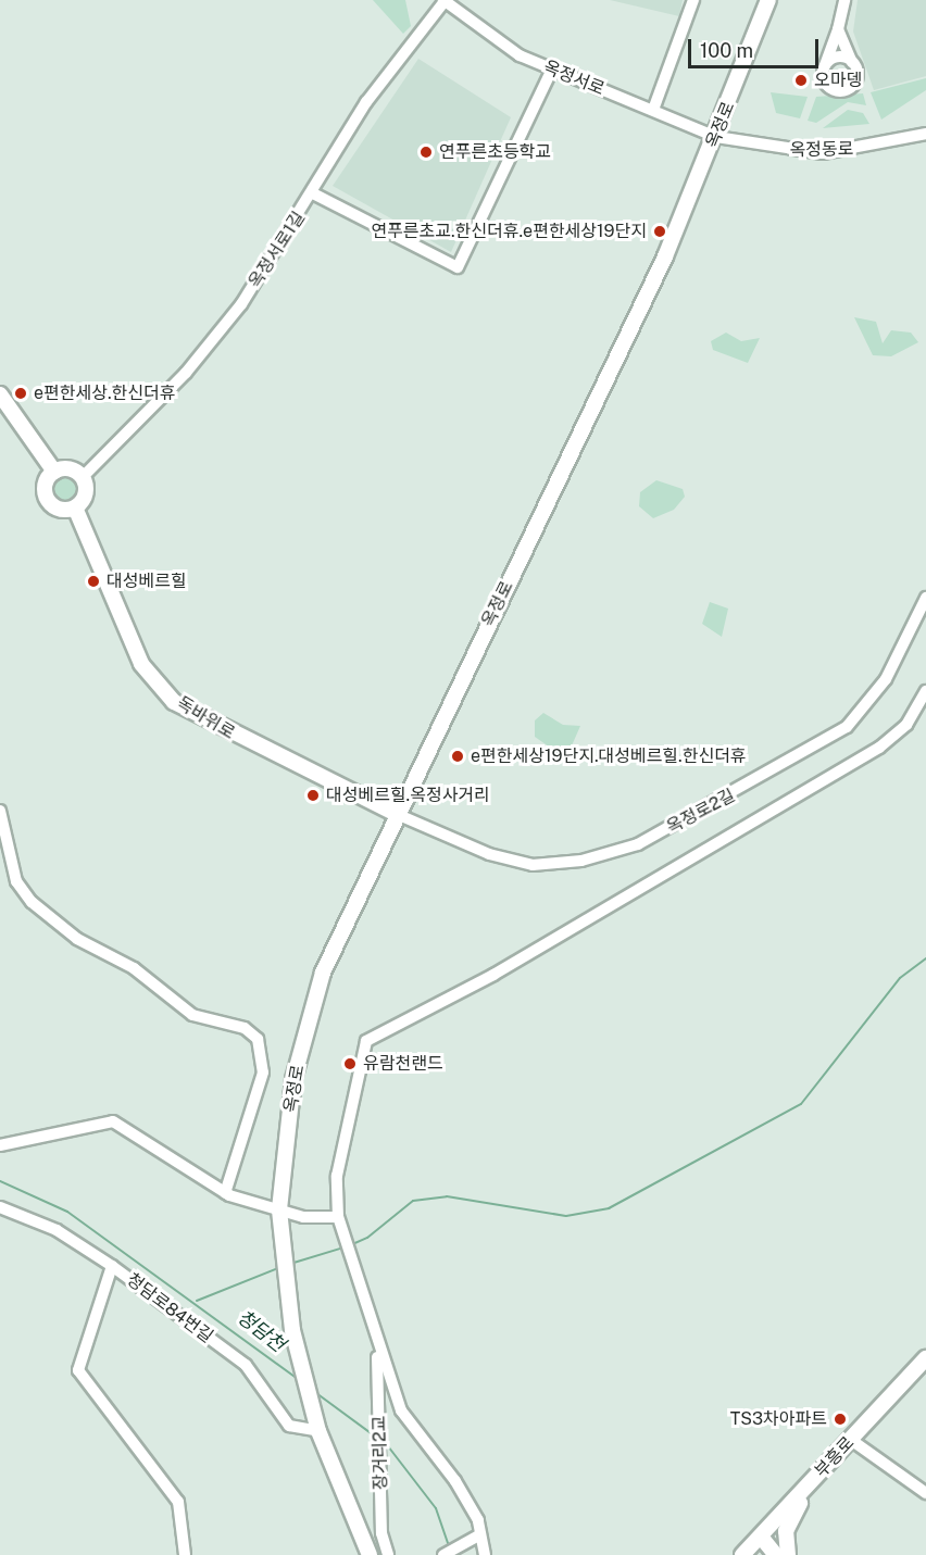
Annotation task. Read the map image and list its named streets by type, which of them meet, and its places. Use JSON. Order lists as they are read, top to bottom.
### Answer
{
  "streets": {
    "main road": ["옥정로", "독바위로", "부흥로"],
    "street": [
      "옥정서로",
      "옥정동로",
      "옥정서로1길",
      "옥정로2길",
      "청담로84번길",
      "장거리2교"
    ]
  },
  "crossings": [
    ["옥정서로", "옥정로"],
    ["옥정서로", "옥정동로"],
    ["옥정서로", "옥정서로1길"],
    ["옥정로", "옥정동로"],
    ["옥정로", "독바위로"],
    ["옥정로", "옥정로2길"],
    ["옥정로", "청담로84번길"],
    ["옥정서로1길", "독바위로"],
    ["독바위로", "옥정로2길"]
  ],
  "water": ["청담천"],
  "places": [
    "오마뎅",
    "연푸른초등학교",
    "연푸른초교.한신더휴.e편한세상19단지",
    "e편한세상.한신더휴",
    "대성베르힐",
    "e편한세상19단지.대성베르힐.한신더휴",
    "대성베르힐.옥정사거리",
    "유람천랜드",
    "TS3차아파트"
  ],
  "scale_bar": "100 m"
}
